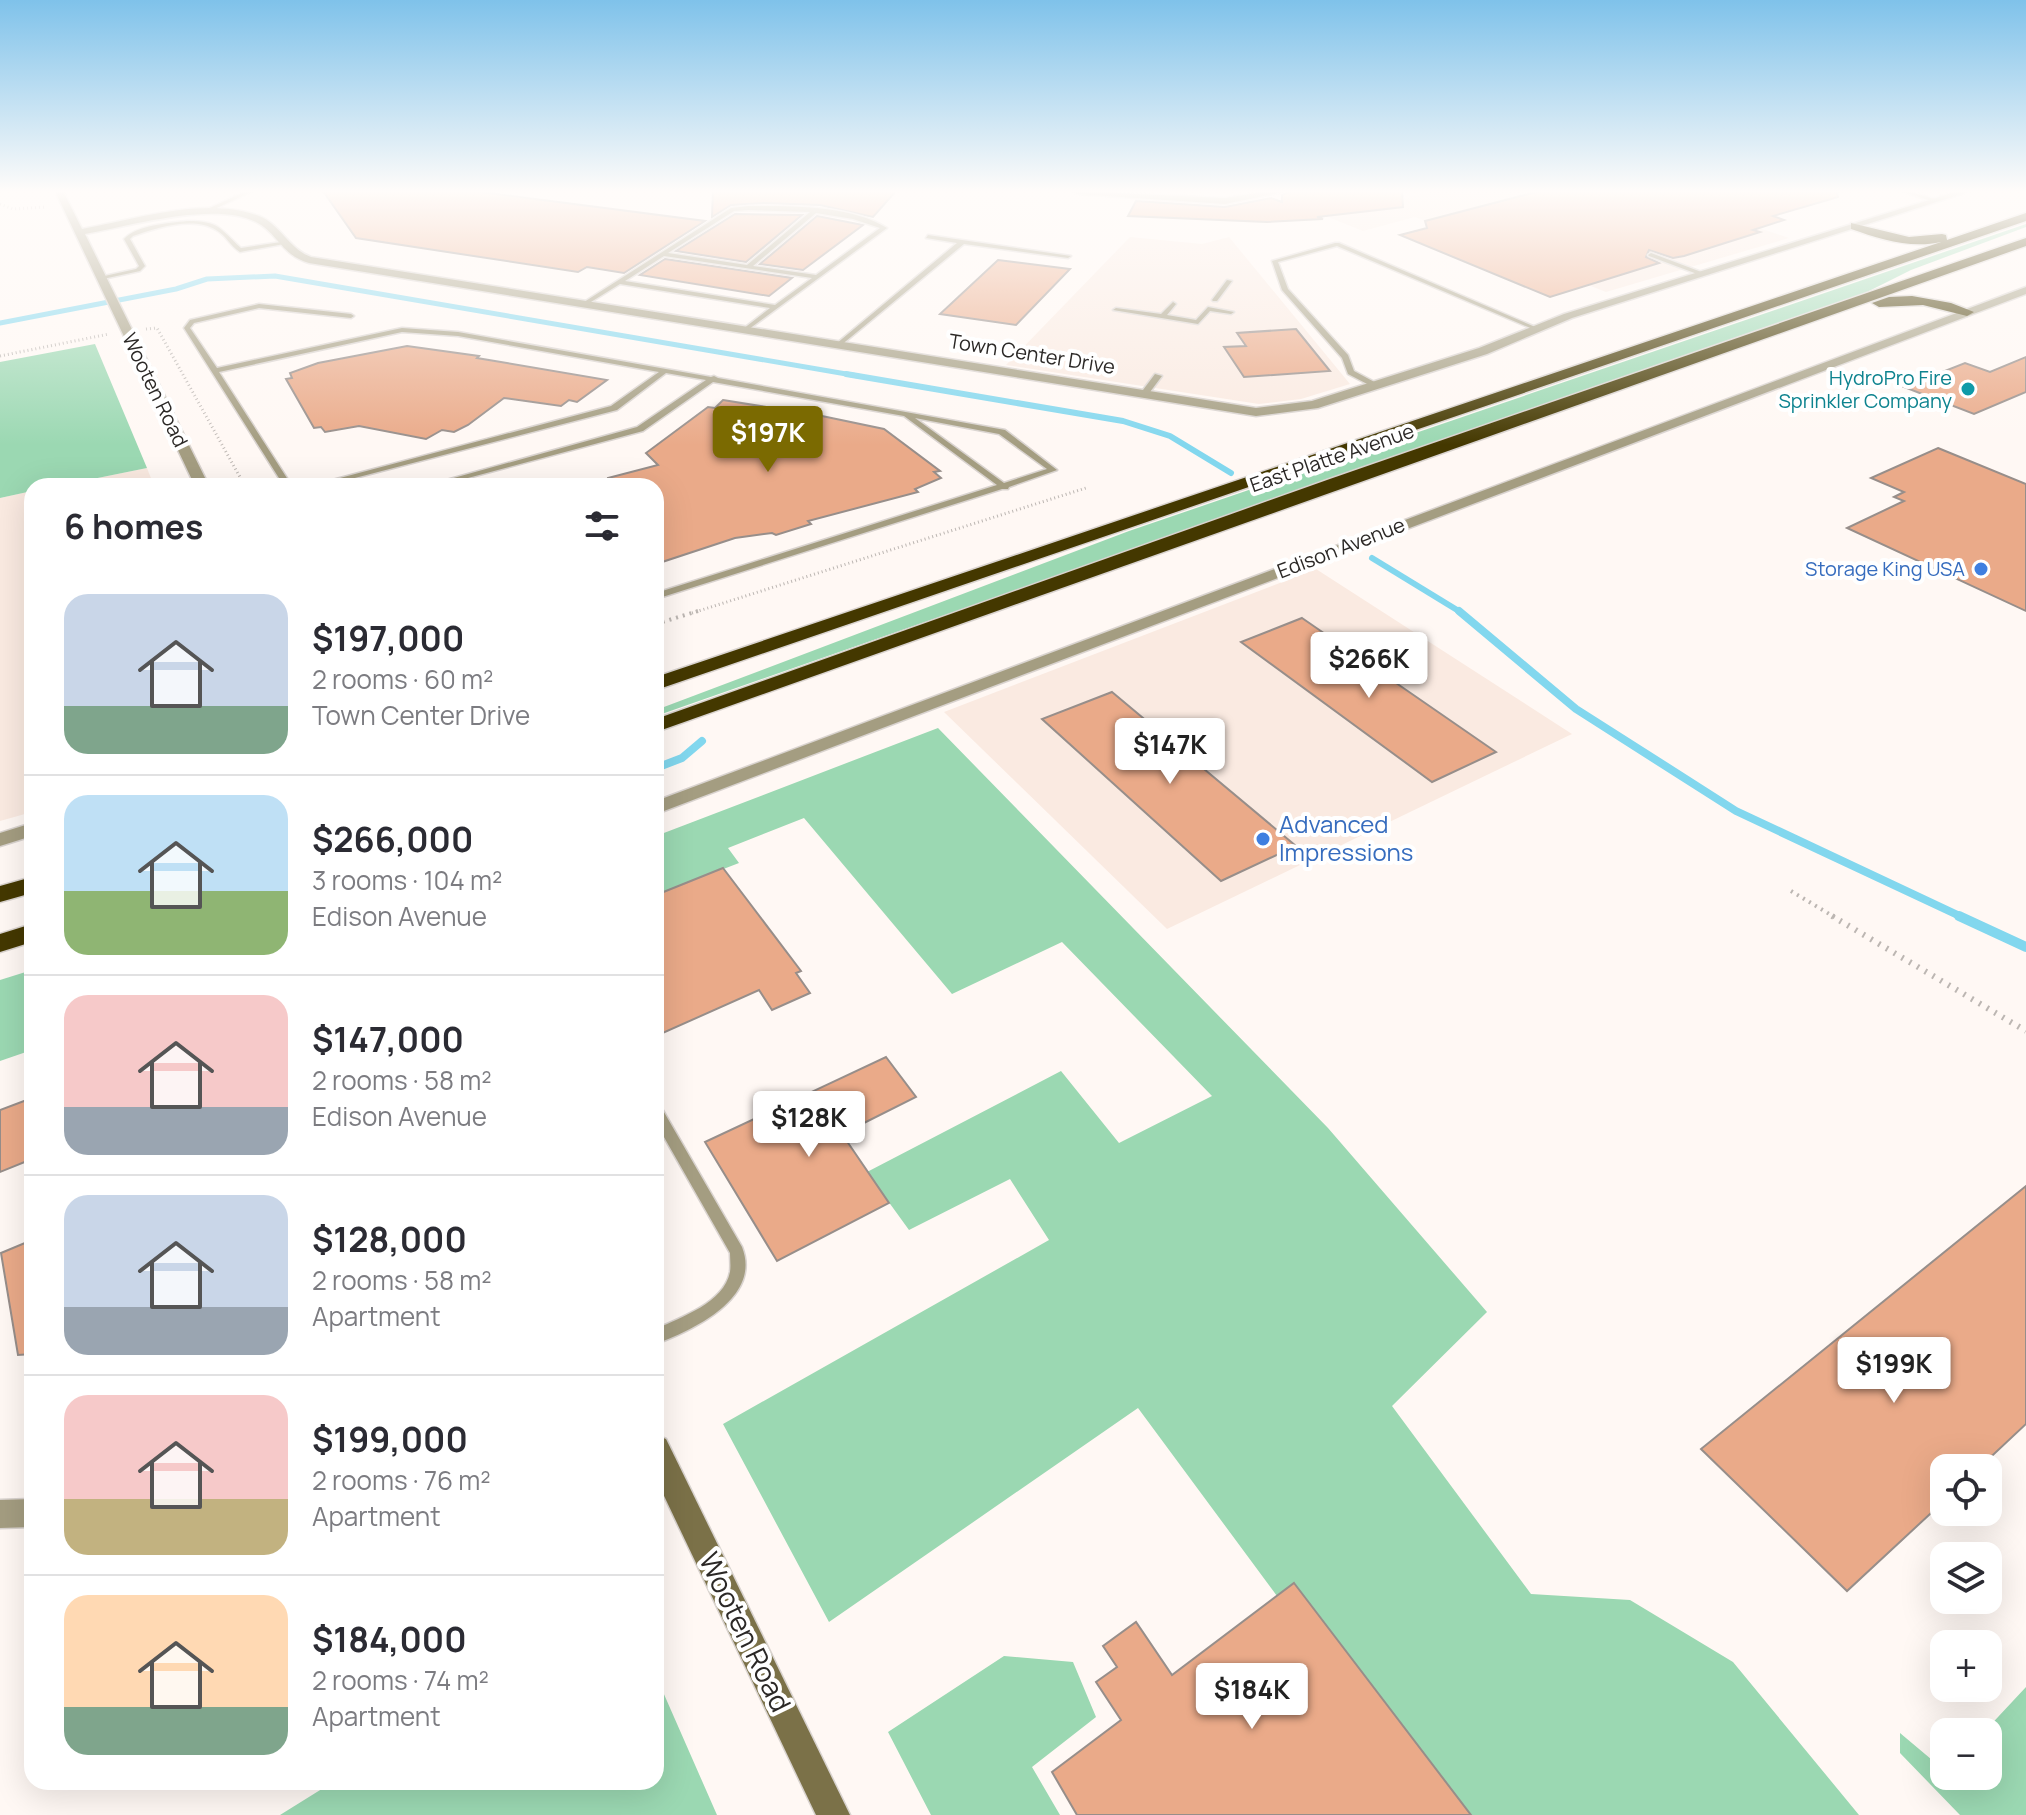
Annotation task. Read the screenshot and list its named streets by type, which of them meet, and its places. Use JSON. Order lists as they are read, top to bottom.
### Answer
{
  "streets": {
    "highway": ["East Platte Avenue"],
    "street": ["Town Center Drive", "Wooten Road", "Edison Avenue"]
  },
  "places": ["HydroPro Fire Sprinkler Company", "Storage King USA", "Advanced Impressions"],
  "page": {
    "price": [
      "$197K",
      "$266K",
      "$147K",
      "$128K",
      "$199K",
      "$184K"
    ],
    "heading": "6 homes",
    "list": [
      {
        "name": "$197,000",
        "note": "2 rooms · 60 m² · Town Center Drive"
      },
      {
        "name": "$266,000",
        "note": "3 rooms · 104 m² · Edison Avenue"
      },
      {
        "name": "$147,000",
        "note": "2 rooms · 58 m² · Edison Avenue"
      },
      {
        "name": "$128,000",
        "note": "2 rooms · 58 m² · Apartment"
      },
      {
        "name": "$199,000",
        "note": "2 rooms · 76 m² · Apartment"
      },
      {
        "name": "$184,000",
        "note": "2 rooms · 74 m² · Apartment"
      }
    ],
    "map_buttons": ["+", "−"]
  }
}
